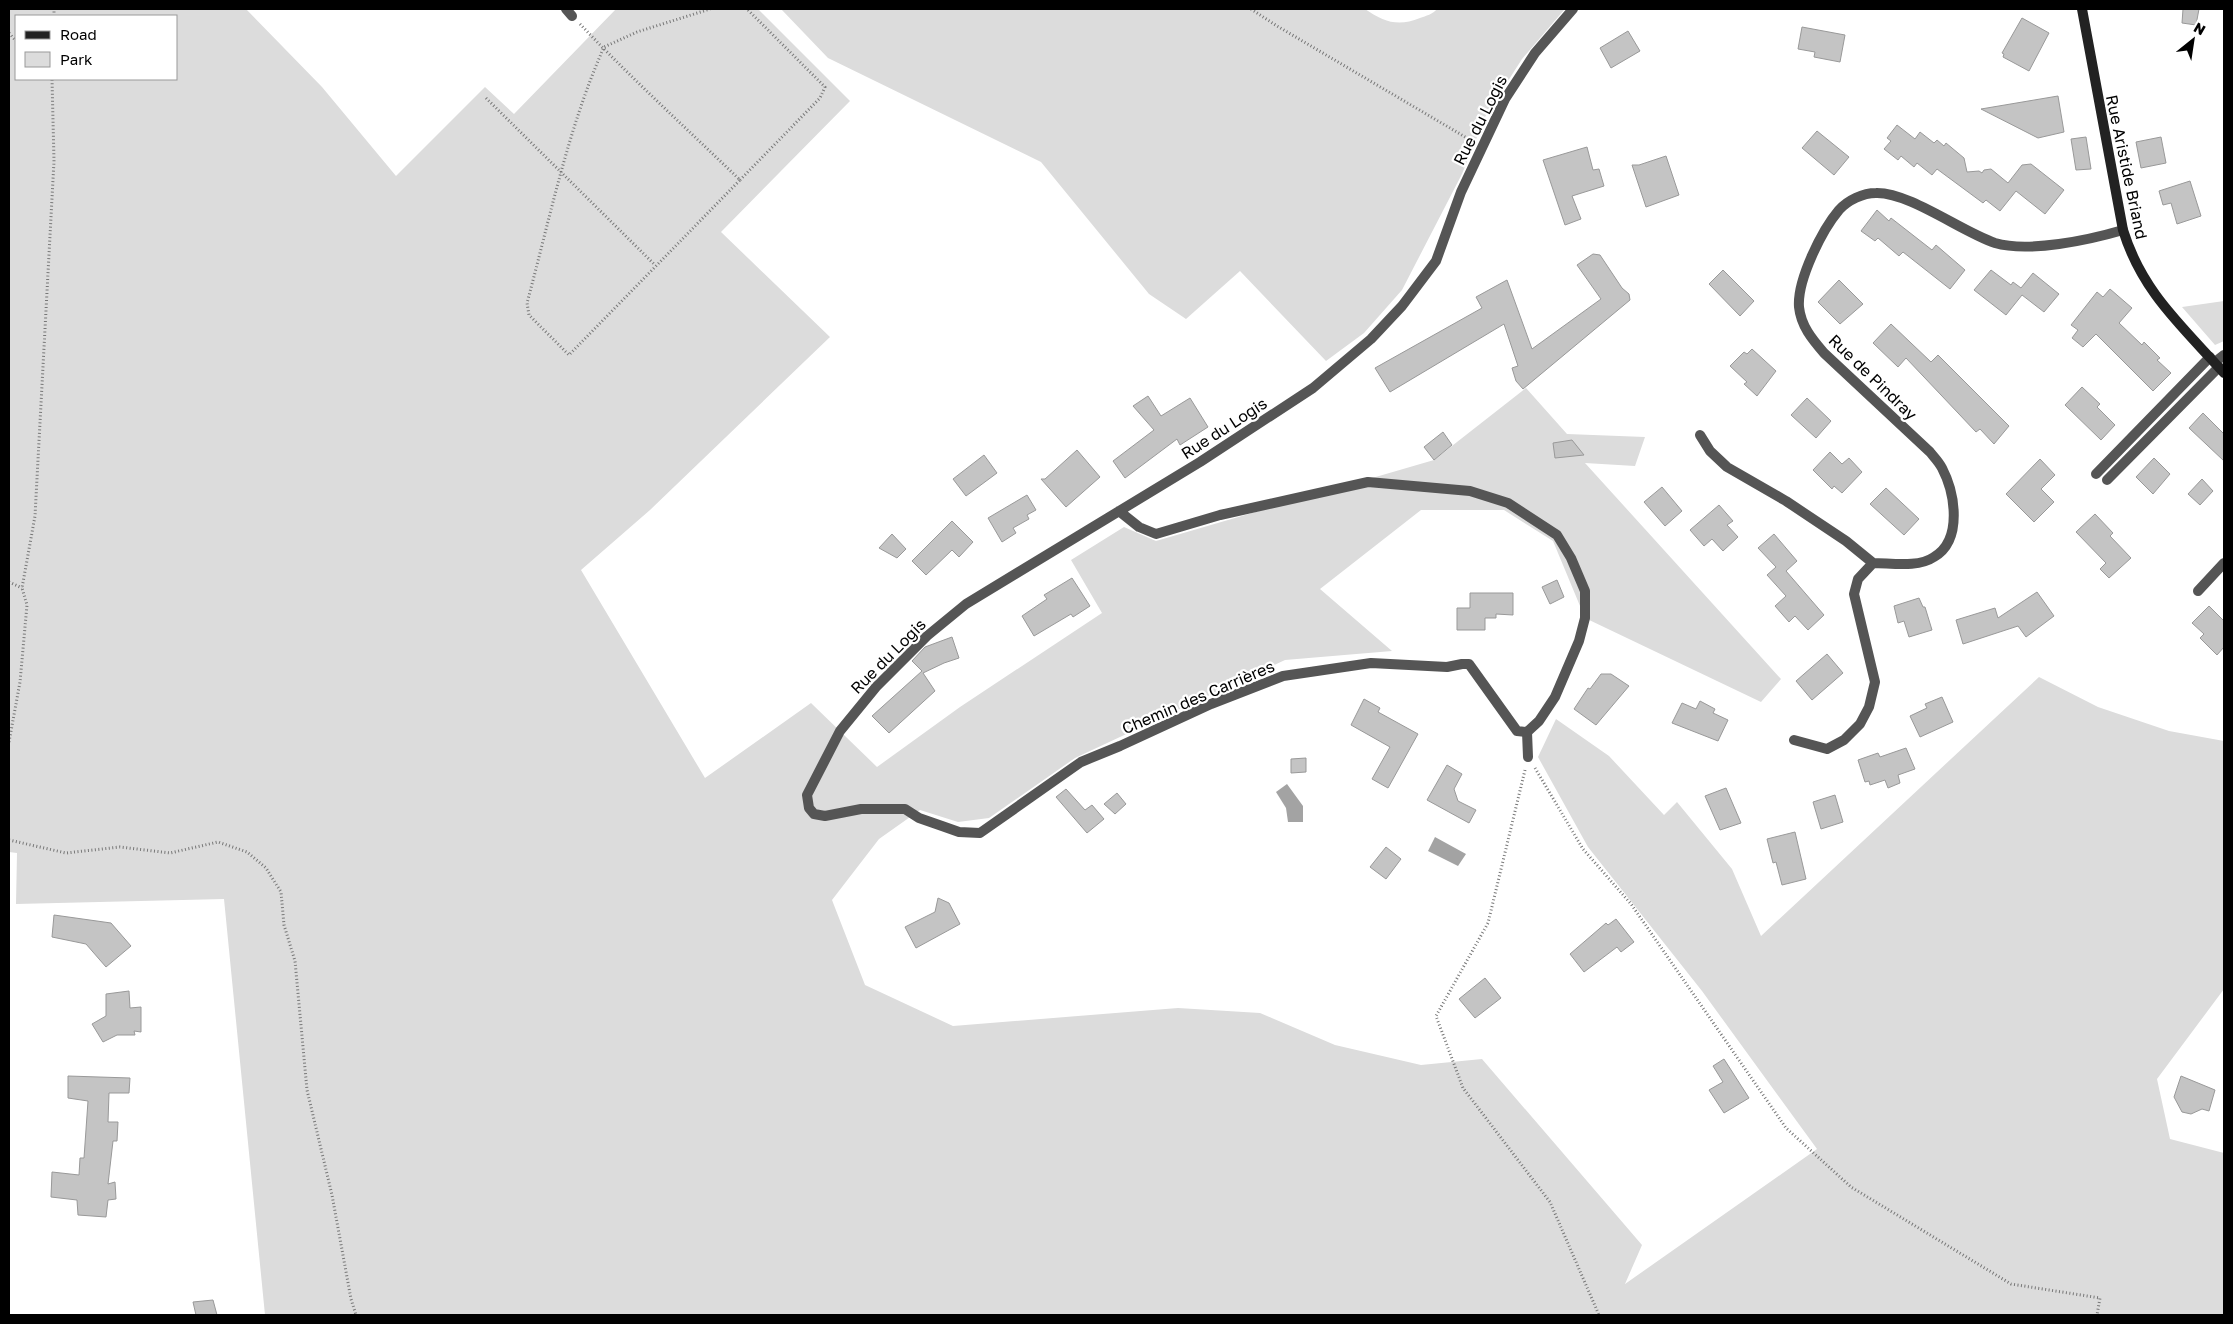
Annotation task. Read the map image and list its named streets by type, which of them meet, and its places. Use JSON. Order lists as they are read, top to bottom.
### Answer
{
  "streets": {
    "street": [
      "Rue du Logis",
      "Rue Aristide Briand",
      "Rue de Pindray",
      "Chemin des Carrières"
    ]
  },
  "crossings": [
    ["Rue du Logis", "Chemin des Carrières"],
    ["Rue Aristide Briand", "Rue de Pindray"]
  ],
  "legend": ["Road", "Park"],
  "north": "top right"
}
